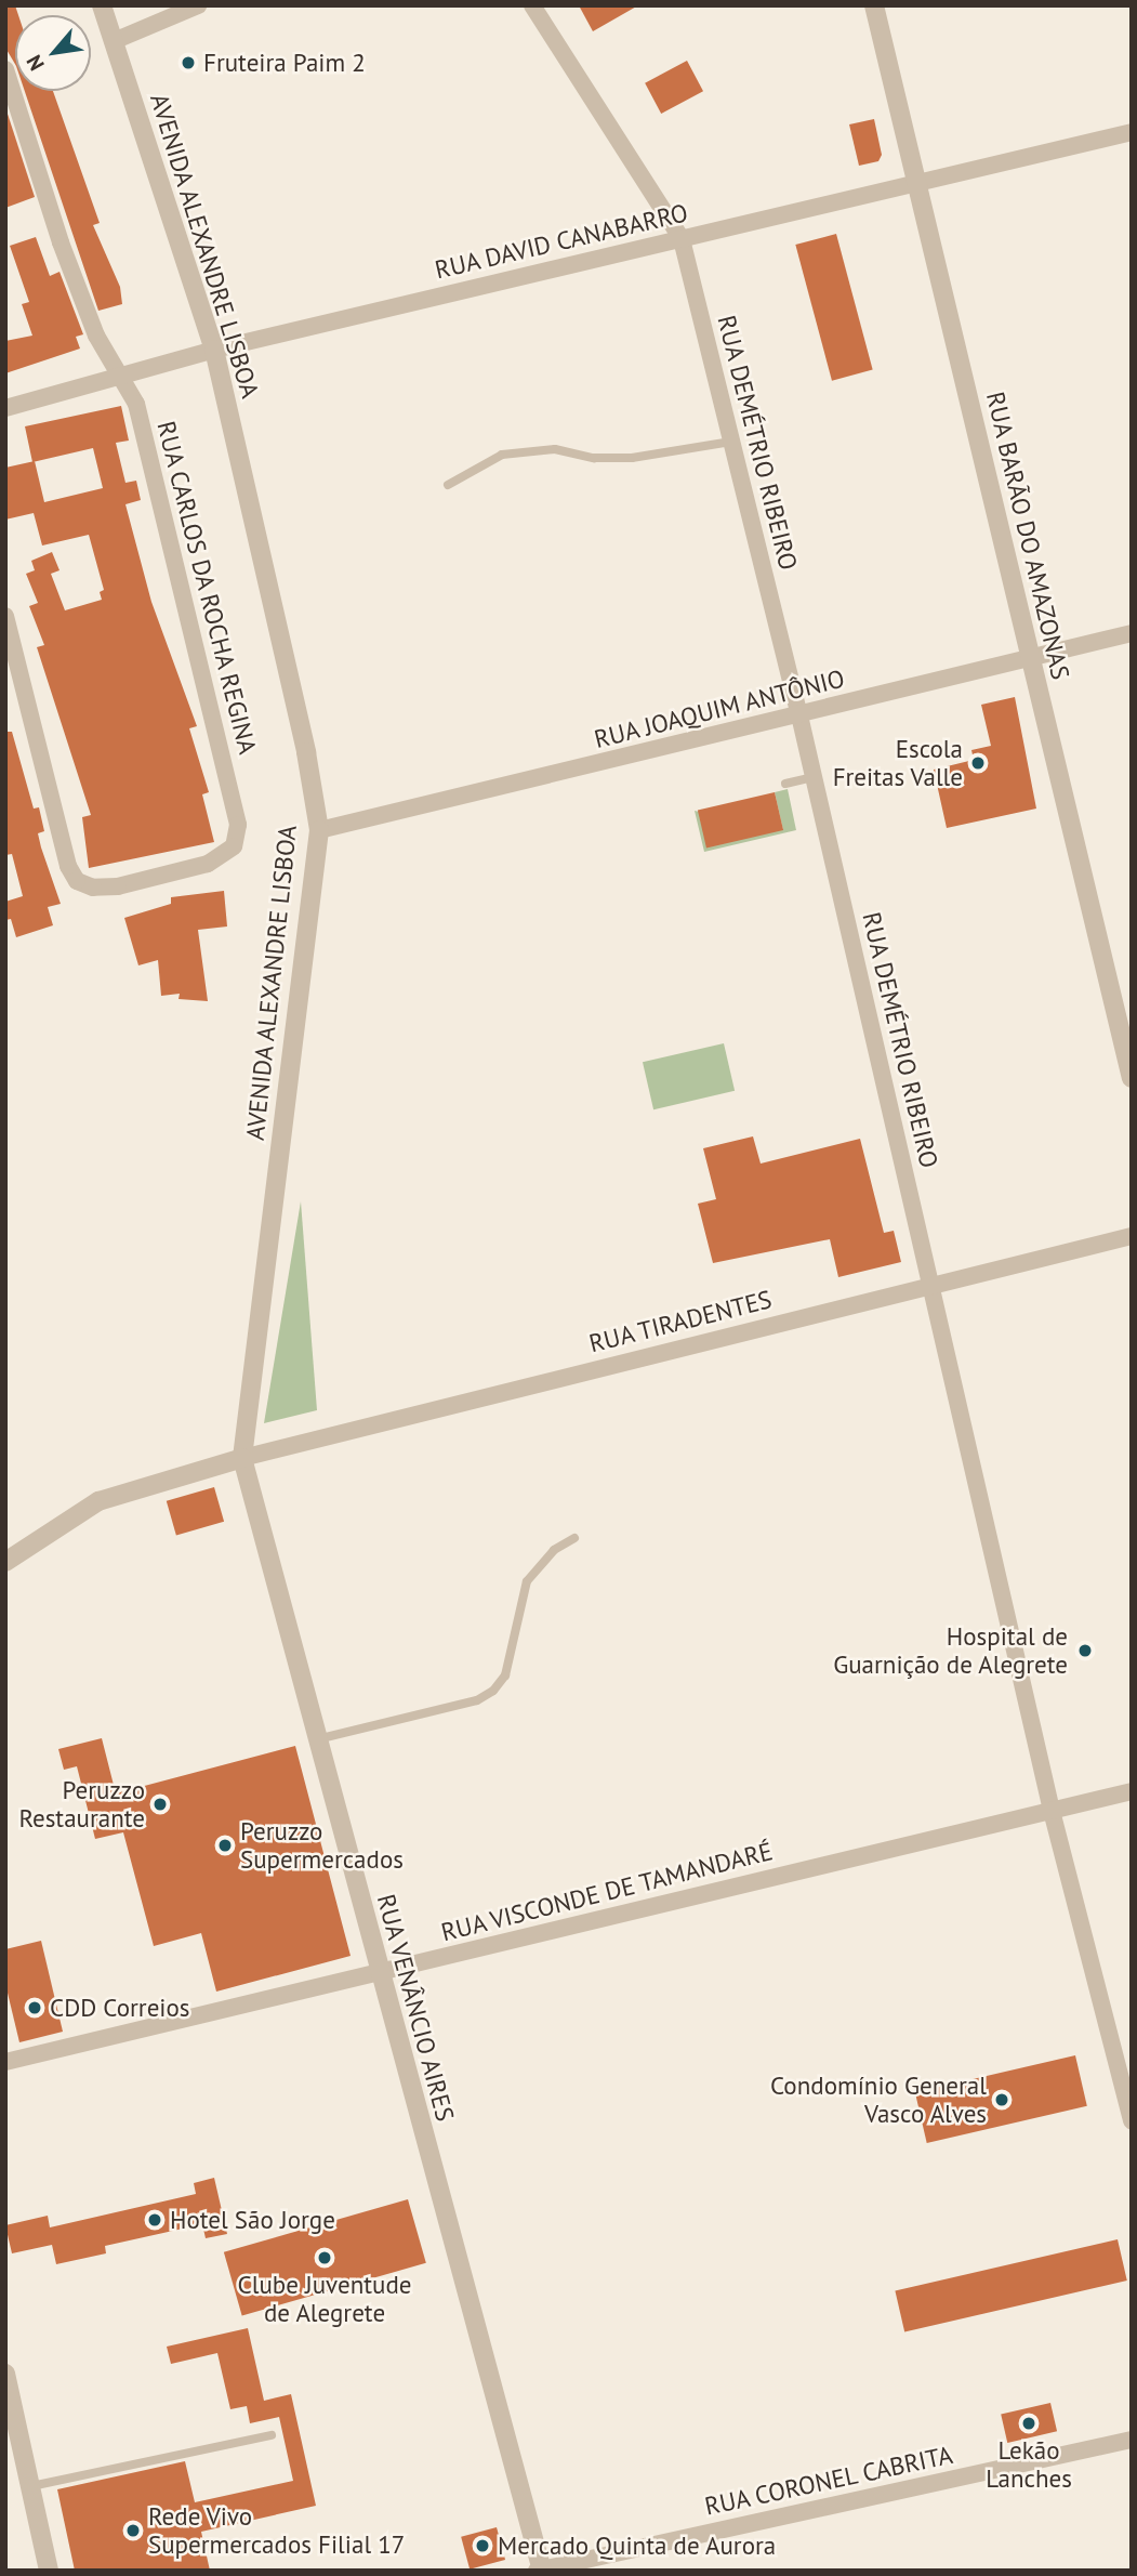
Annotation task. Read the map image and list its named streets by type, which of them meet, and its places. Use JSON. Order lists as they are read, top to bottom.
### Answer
{
  "streets": {
    "street": [
      "RUA DAVID CANABARRO",
      "AVENIDA ALEXANDRE LISBOA",
      "RUA DEMÉTRIO RIBEIRO",
      "RUA BARÃO DO AMAZONAS",
      "RUA CARLOS DA ROCHA REGINA",
      "RUA JOAQUIM ANTÔNIO",
      "RUA TIRADENTES",
      "RUA VISCONDE DE TAMANDARÉ",
      "RUA VENÂNCIO AIRES",
      "RUA CORONEL CABRITA"
    ]
  },
  "crossings": [
    ["RUA DAVID CANABARRO", "AVENIDA ALEXANDRE LISBOA"],
    ["RUA DAVID CANABARRO", "RUA DEMÉTRIO RIBEIRO"],
    ["RUA DAVID CANABARRO", "RUA BARÃO DO AMAZONAS"],
    ["RUA DAVID CANABARRO", "RUA CARLOS DA ROCHA REGINA"],
    ["AVENIDA ALEXANDRE LISBOA", "RUA JOAQUIM ANTÔNIO"],
    ["AVENIDA ALEXANDRE LISBOA", "RUA TIRADENTES"],
    ["AVENIDA ALEXANDRE LISBOA", "RUA VENÂNCIO AIRES"],
    ["RUA DEMÉTRIO RIBEIRO", "RUA JOAQUIM ANTÔNIO"],
    ["RUA DEMÉTRIO RIBEIRO", "RUA TIRADENTES"],
    ["RUA DEMÉTRIO RIBEIRO", "RUA VISCONDE DE TAMANDARÉ"],
    ["RUA BARÃO DO AMAZONAS", "RUA JOAQUIM ANTÔNIO"],
    ["RUA TIRADENTES", "RUA VENÂNCIO AIRES"],
    ["RUA VISCONDE DE TAMANDARÉ", "RUA VENÂNCIO AIRES"],
    ["RUA VENÂNCIO AIRES", "RUA CORONEL CABRITA"]
  ],
  "places": [
    "Fruteira Paim 2",
    "Escola Freitas Valle",
    "Hospital de Guarnição de Alegrete",
    "Peruzzo Restaurante",
    "Peruzzo Supermercados",
    "CDD Correios",
    "Condomínio General Vasco Alves",
    "Hotel São Jorge",
    "Clube Juventude de Alegrete",
    "Lekão Lanches",
    "Rede Vivo Supermercados Filial 17",
    "Mercado Quinta de Aurora"
  ],
  "north": "bottom left"
}
